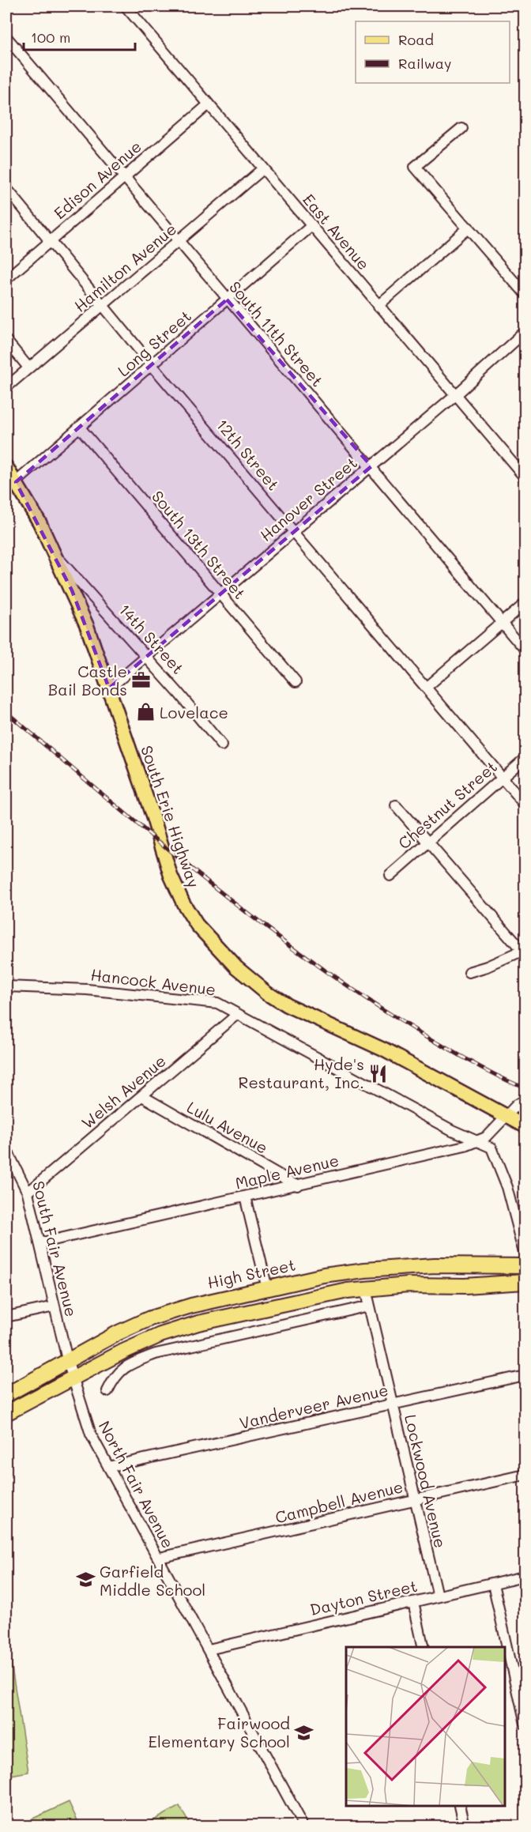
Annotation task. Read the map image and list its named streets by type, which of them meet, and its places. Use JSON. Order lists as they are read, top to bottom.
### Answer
{
  "streets": {
    "highway": ["High Street"],
    "main road": ["South Erie Highway"],
    "street": [
      "Edison Avenue",
      "East Avenue",
      "Hamilton Avenue",
      "South 11th Street",
      "Long Street",
      "12th Street",
      "Hanover Street",
      "South 13th Street",
      "14th Street",
      "Chestnut Street",
      "Hancock Avenue",
      "Welsh Avenue",
      "Lulu Avenue",
      "Maple Avenue",
      "South Fair Avenue",
      "Vanderveer Avenue",
      "Lockwood Avenue",
      "North Fair Avenue",
      "Campbell Avenue",
      "Dayton Street"
    ]
  },
  "crossings": [
    ["Edison Avenue", "East Avenue"],
    ["Edison Avenue", "South 11th Street"],
    ["Edison Avenue", "12th Street"],
    ["East Avenue", "Hamilton Avenue"],
    ["East Avenue", "Long Street"],
    ["East Avenue", "Hanover Street"],
    ["Hamilton Avenue", "South 11th Street"],
    ["Hamilton Avenue", "12th Street"],
    ["South 11th Street", "Long Street"],
    ["South 11th Street", "Hanover Street"],
    ["Long Street", "12th Street"],
    ["Long Street", "South 13th Street"],
    ["Long Street", "South Erie Highway"],
    ["12th Street", "Hanover Street"],
    ["12th Street", "Chestnut Street"],
    ["Hanover Street", "South 13th Street"],
    ["Hanover Street", "14th Street"],
    ["Hanover Street", "South Erie Highway"],
    ["14th Street", "South Erie Highway"],
    ["South Erie Highway", "Maple Avenue"],
    ["Hancock Avenue", "Welsh Avenue"],
    ["Hancock Avenue", "Maple Avenue"],
    ["Welsh Avenue", "Lulu Avenue"],
    ["Welsh Avenue", "South Fair Avenue"],
    ["Lulu Avenue", "Maple Avenue"],
    ["Maple Avenue", "South Fair Avenue"],
    ["South Fair Avenue", "High Street"],
    ["South Fair Avenue", "North Fair Avenue"],
    ["Vanderveer Avenue", "Lockwood Avenue"],
    ["Vanderveer Avenue", "North Fair Avenue"],
    ["Lockwood Avenue", "Campbell Avenue"],
    ["Lockwood Avenue", "Dayton Street"],
    ["North Fair Avenue", "Campbell Avenue"],
    ["North Fair Avenue", "Dayton Street"]
  ],
  "places": {
    "office": ["Castle Bail Bonds"],
    "shop": ["Lovelace"],
    "restaurant": ["Hyde's Restaurant, Inc."],
    "school or university": ["Garfield Middle School", "Fairwood Elementary School"]
  },
  "legend": ["Road", "Railway"],
  "scale_bar": "100 m"
}
